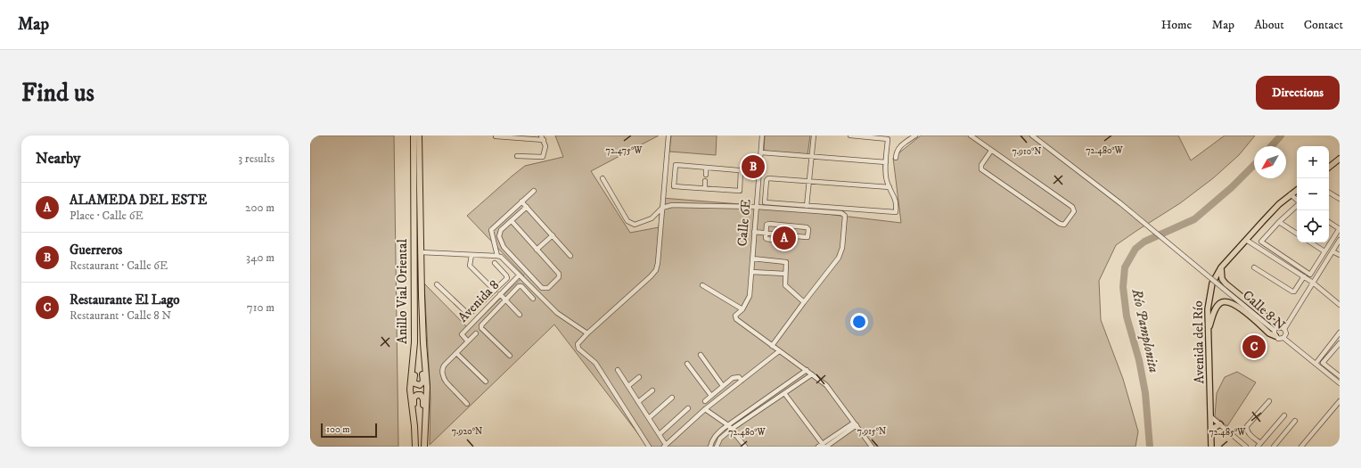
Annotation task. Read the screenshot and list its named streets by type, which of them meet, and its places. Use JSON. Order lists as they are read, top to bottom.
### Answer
{
  "streets": {
    "highway": ["Anillo Vial Oriental"],
    "main road": ["Avenida del Río"],
    "street": ["Calle 6E", "Avenida 8", "Calle 8 N"]
  },
  "water": ["Río Pamplonita"],
  "scale_bar": "100 m",
  "north": "bottom left",
  "page": {
    "header": "Map",
    "nav": [
      "Home",
      "Map",
      "About",
      "Contact"
    ],
    "buttons": "Directions",
    "title": "Find us",
    "heading": ["Nearby", "3 results"],
    "map_buttons": ["+", "−"],
    "pins": ["B", "A", "C"],
    "list": [
      {
        "mark": "A",
        "name": "ALAMEDA DEL ESTE",
        "note": "Place · Calle 6E",
        "value": "200 m"
      },
      {
        "mark": "B",
        "name": "Guerreros",
        "note": "Restaurant · Calle 6E",
        "value": "340 m"
      },
      {
        "mark": "C",
        "name": "Restaurante El Lago",
        "note": "Restaurant · Calle 8 N",
        "value": "710 m"
      }
    ],
    "scale": "100 m"
  },
  "coordinates": [
    "72.475°W",
    "72.480°W",
    "7.910°N",
    "7.920°N",
    "7.915°N",
    "72.485°W"
  ]
}
